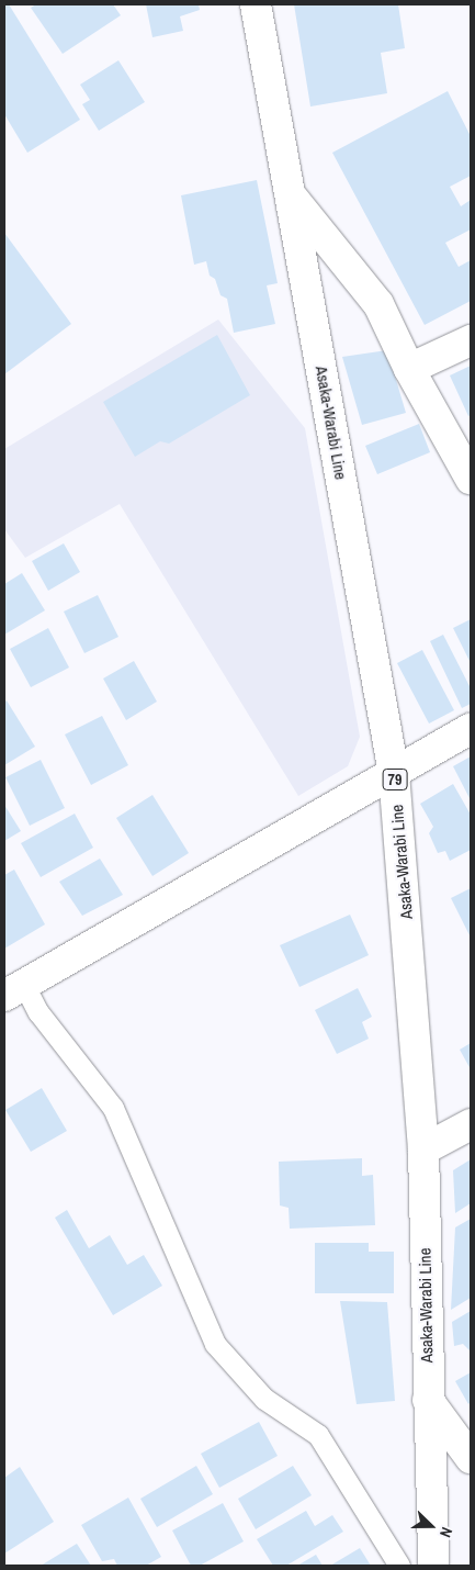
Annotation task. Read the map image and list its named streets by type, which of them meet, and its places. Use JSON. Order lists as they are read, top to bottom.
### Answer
{
  "streets": {
    "main road": ["Asaka-Warabi Line", "79"]
  },
  "north": "right"
}
